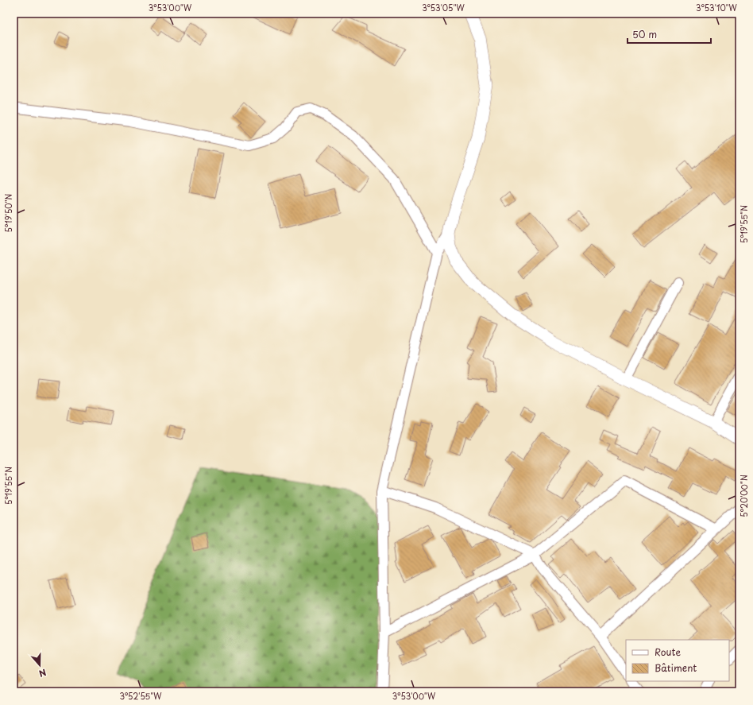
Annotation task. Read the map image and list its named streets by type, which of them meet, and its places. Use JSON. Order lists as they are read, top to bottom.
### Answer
{
  "legend": ["Route", "Bâtiment"],
  "scale_bar": "50 m",
  "north": "bottom",
  "coordinates": [
    "3°53'00\"W",
    "3°53'05\"W",
    "3°53'10\"W",
    "5°19'50\"N",
    "5°19'55\"N",
    "5°20'00\"N",
    "3°52'55\"W"
  ]
}
